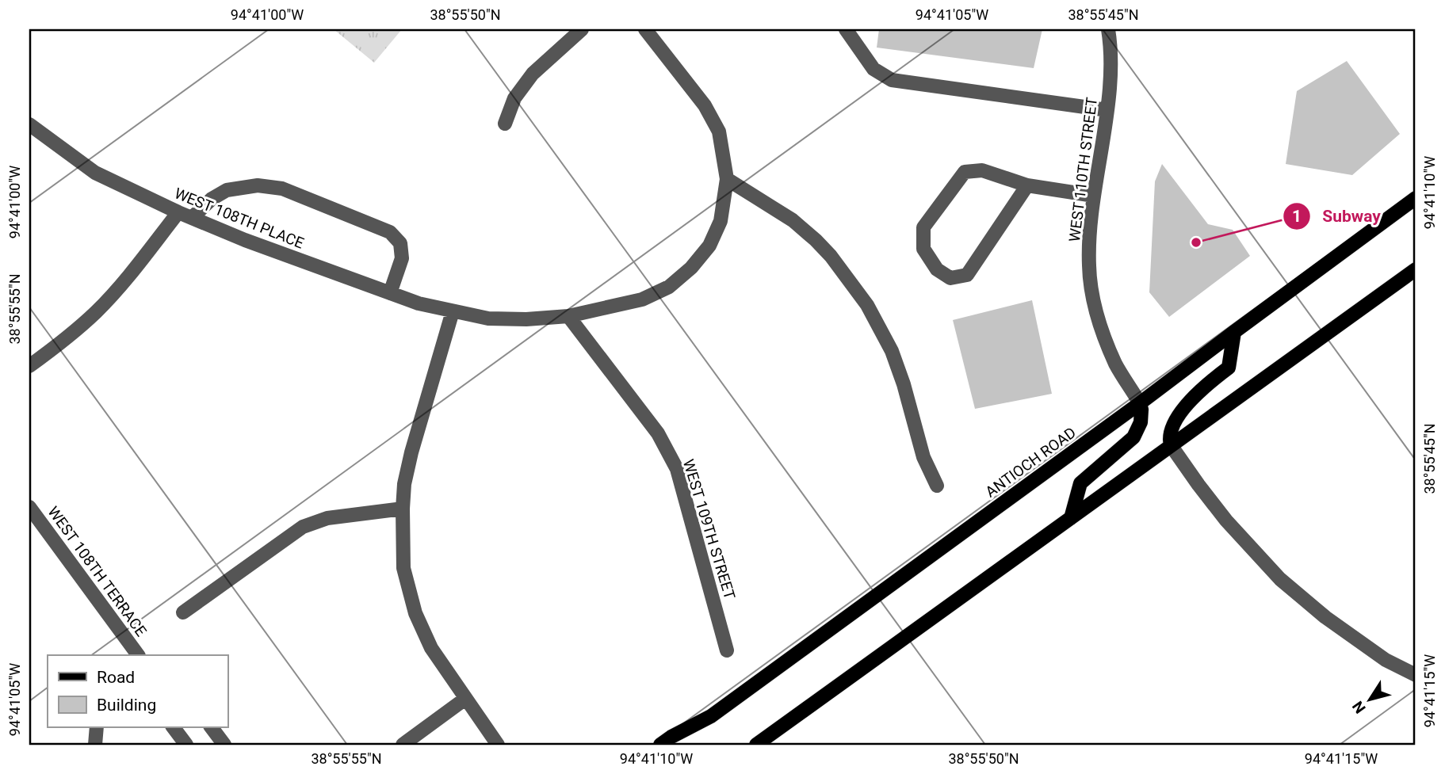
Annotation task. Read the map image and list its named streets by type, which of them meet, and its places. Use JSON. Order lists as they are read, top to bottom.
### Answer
{
  "streets": {
    "main road": ["ANTIOCH ROAD"],
    "street": [
      "WEST 110TH STREET",
      "WEST 108TH PLACE",
      "WEST 109TH STREET",
      "WEST 108TH TERRACE"
    ]
  },
  "crossings": [
    ["WEST 110TH STREET", "ANTIOCH ROAD"],
    ["WEST 108TH PLACE", "WEST 109TH STREET"]
  ],
  "places": ["Subway"],
  "legend": ["Road", "Building"],
  "north": "bottom left",
  "coordinates": [
    "94°41'00\"W",
    "38°55'50\"N",
    "94°41'05\"W",
    "38°55'45\"N",
    "94°41'10\"W",
    "38°55'55\"N",
    "94°41'15\"W"
  ]
}
